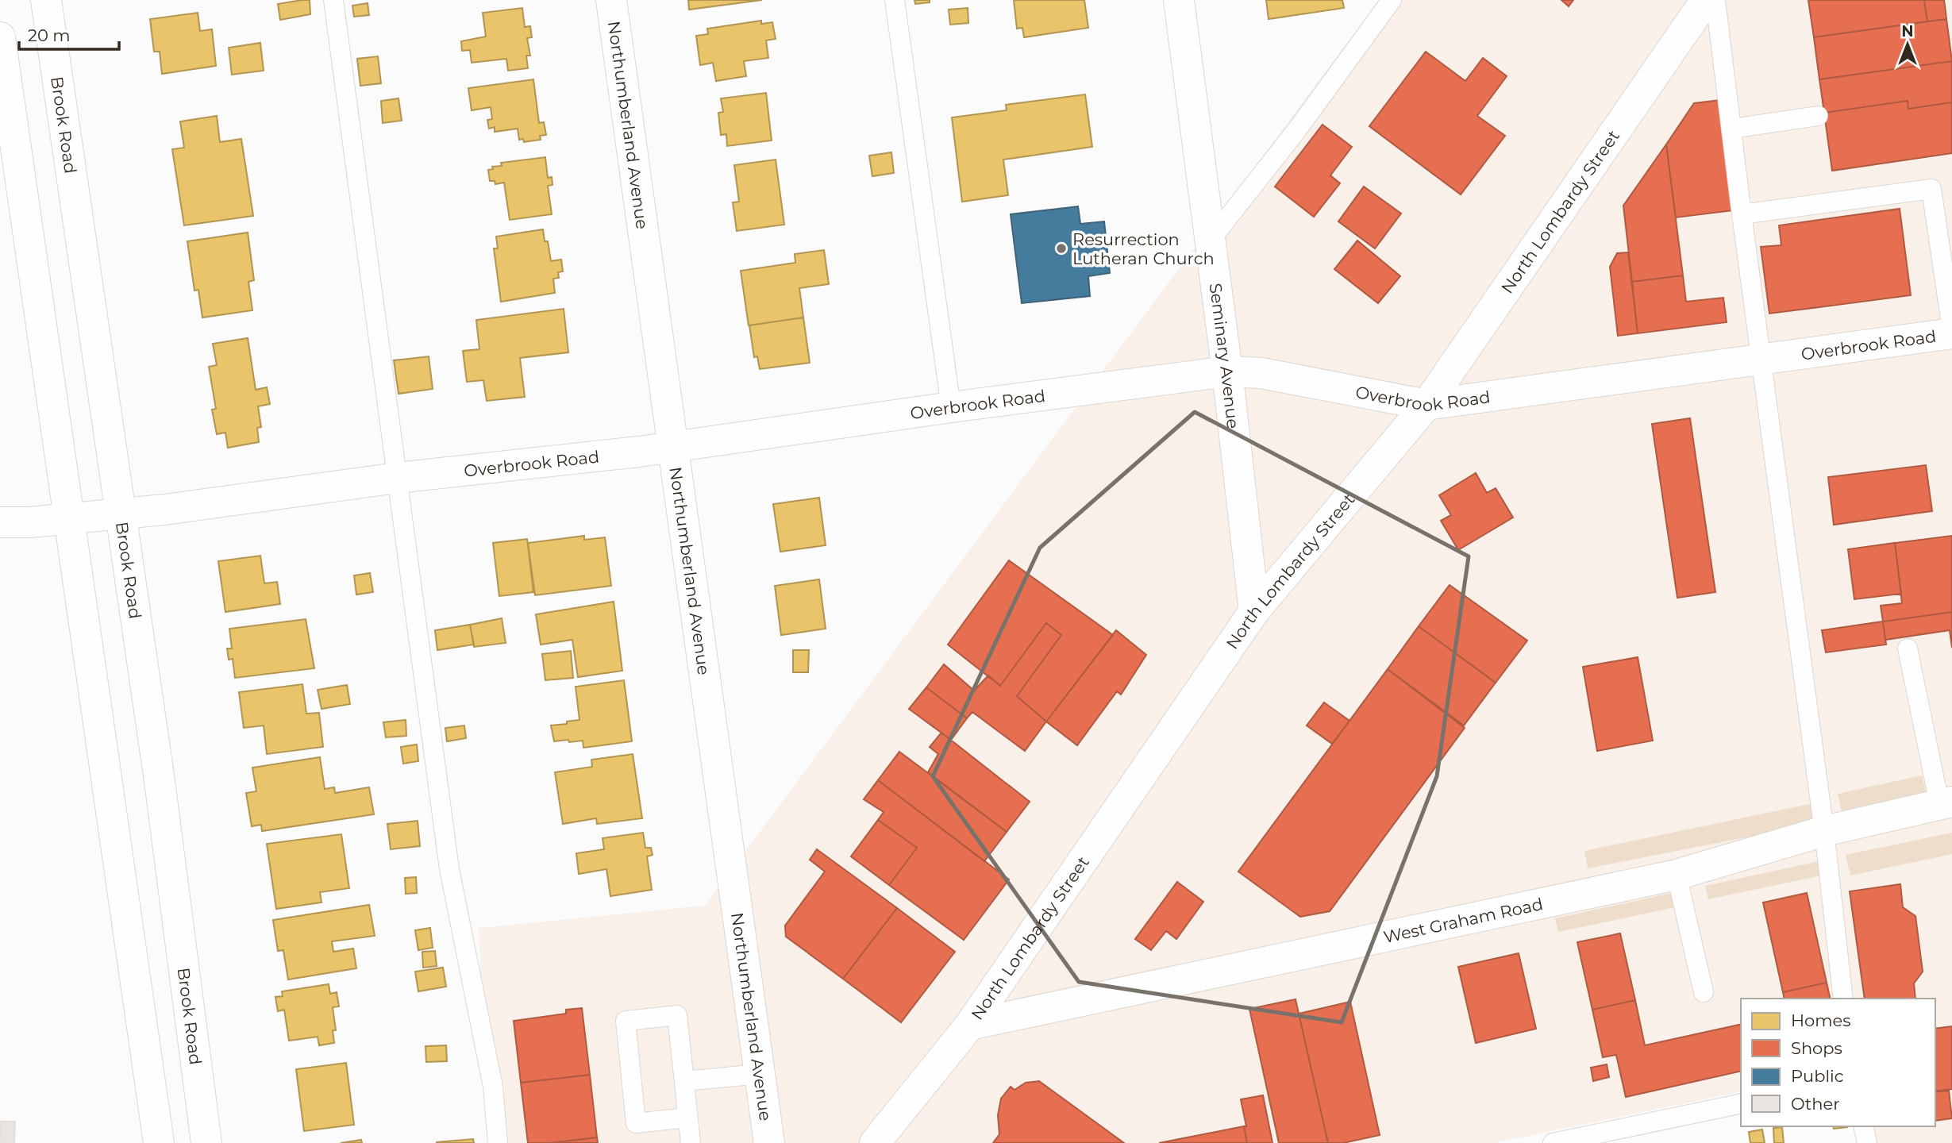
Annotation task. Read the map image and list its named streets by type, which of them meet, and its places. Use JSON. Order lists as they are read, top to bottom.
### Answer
{
  "streets": {
    "street": [
      "Brook Road",
      "Northumberland Avenue",
      "North Lombardy Street",
      "Overbrook Road",
      "Seminary Avenue",
      "West Graham Road"
    ]
  },
  "crossings": [
    ["Brook Road", "Overbrook Road"],
    ["Northumberland Avenue", "Overbrook Road"],
    ["North Lombardy Street", "Overbrook Road"],
    ["North Lombardy Street", "Seminary Avenue"],
    ["North Lombardy Street", "West Graham Road"],
    ["Overbrook Road", "Seminary Avenue"]
  ],
  "places": ["Resurrection Lutheran Church"],
  "legend": [
    "Homes",
    "Shops",
    "Public",
    "Other"
  ],
  "scale_bar": "20 m",
  "north": "top"
}
